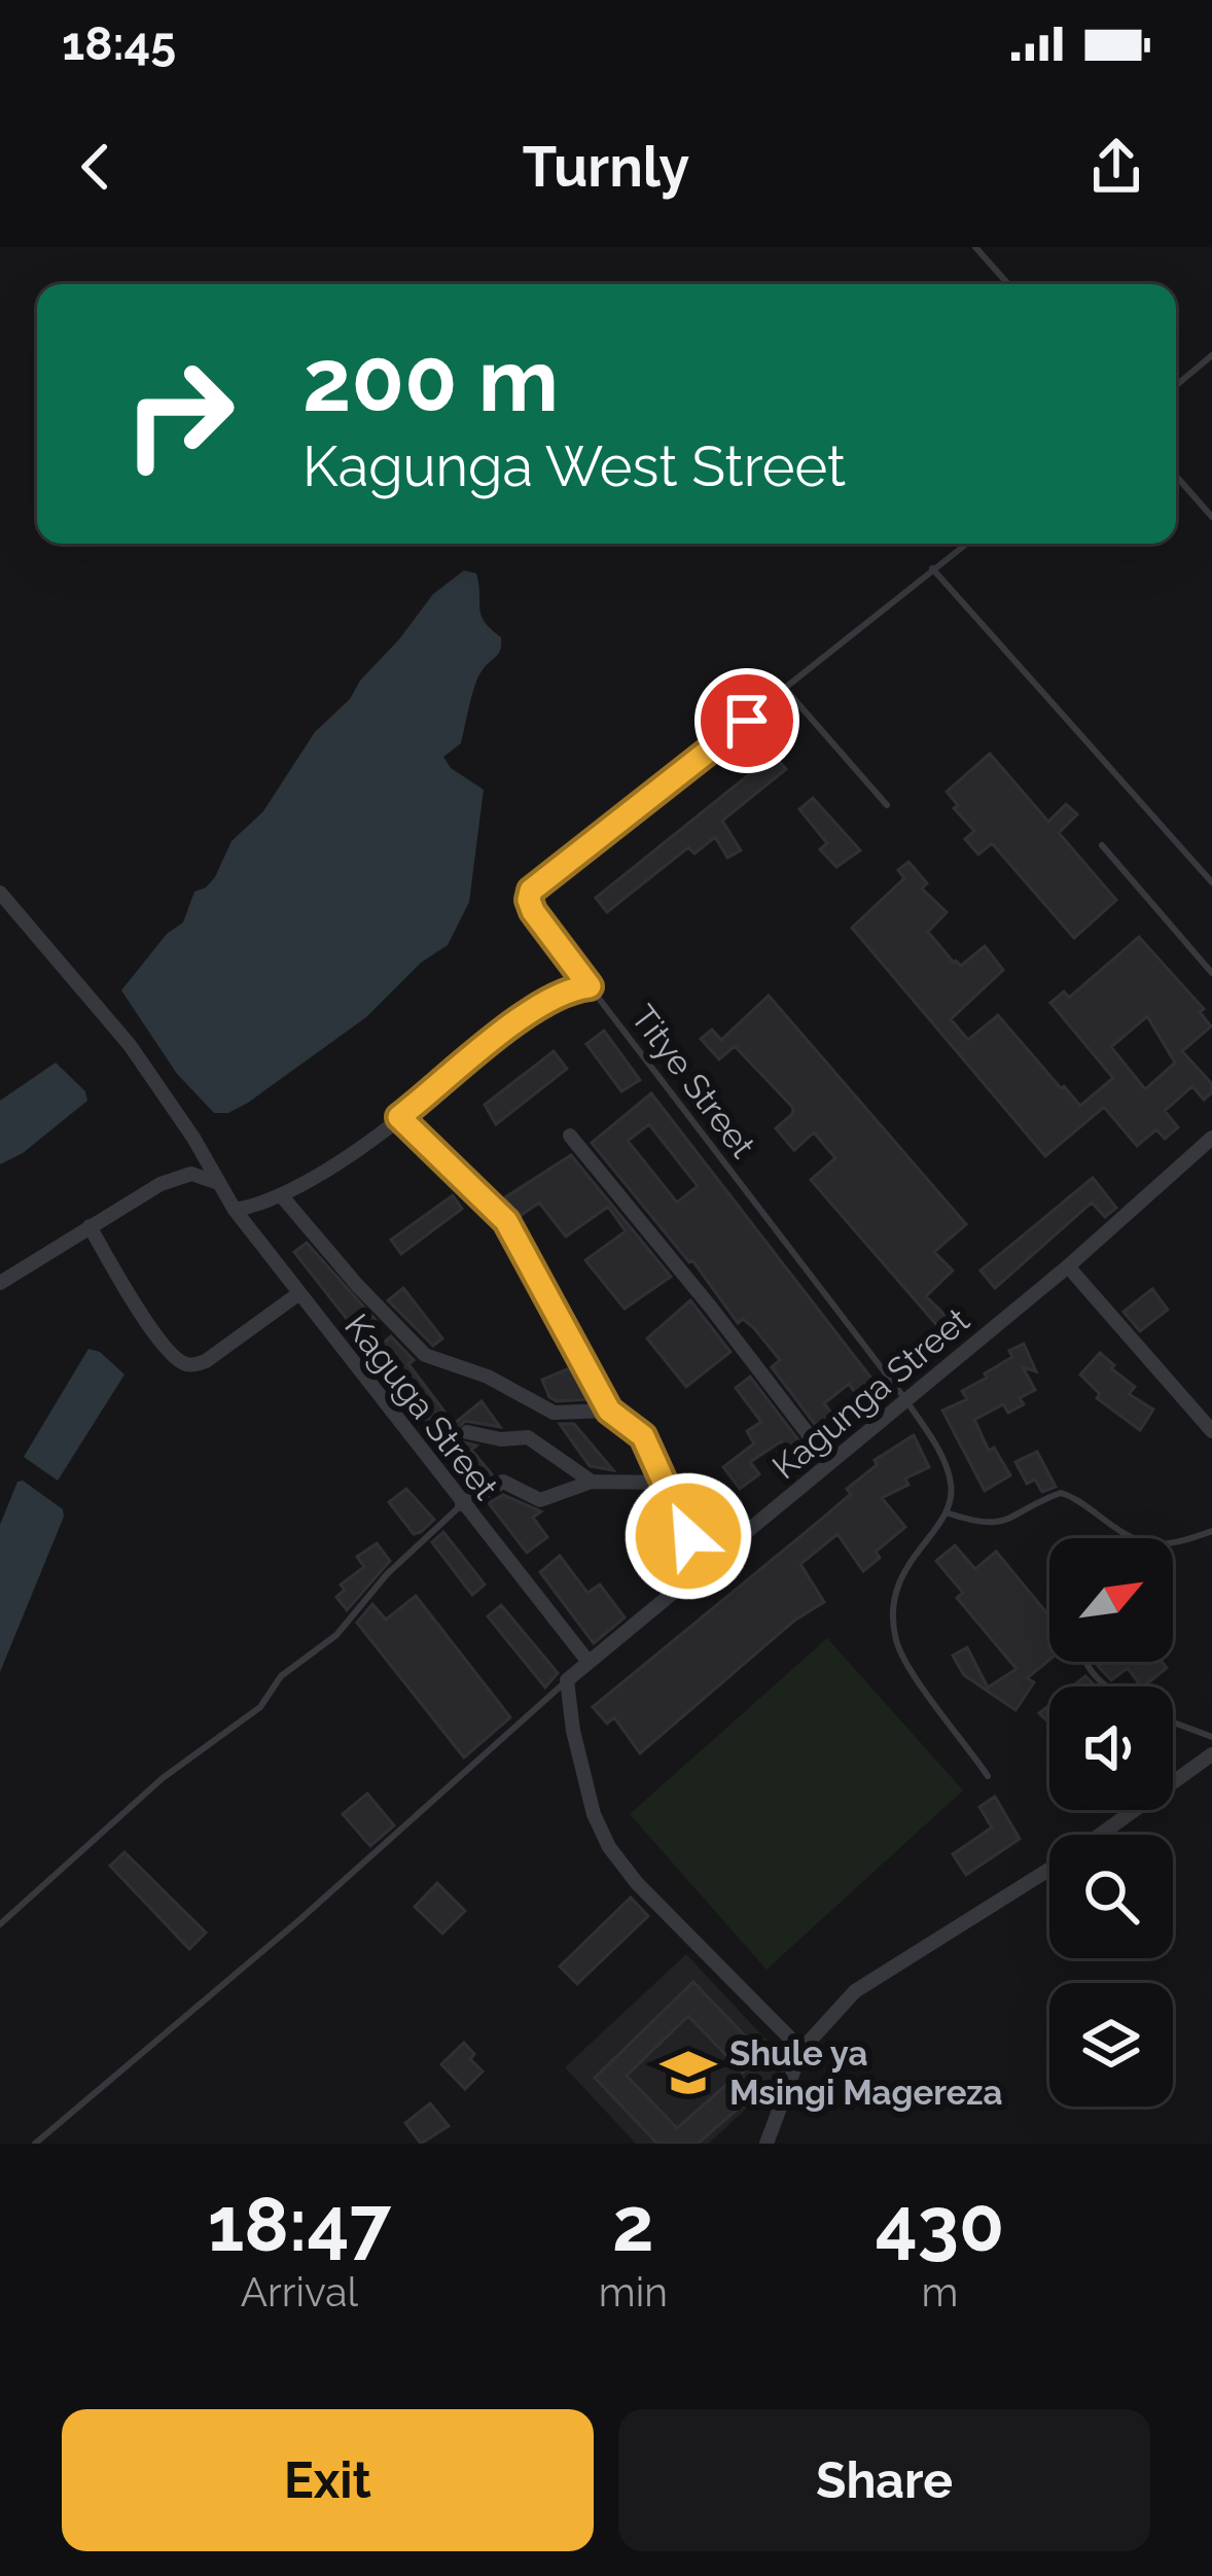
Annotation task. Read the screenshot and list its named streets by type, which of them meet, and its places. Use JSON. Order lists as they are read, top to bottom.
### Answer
{
  "streets": {
    "street": ["Kagunga Street", "Kaguga Street"],
    "lane": ["Titye Street"]
  },
  "crossings": [
    ["Titye Street", "Kagunga Street"],
    ["Kagunga Street", "Kaguga Street"]
  ],
  "places": {
    "school or university": ["Shule ya Msingi Magereza"]
  },
  "north": "top right",
  "page": {
    "status": "18:45",
    "header": "Turnly",
    "turn": ["200 m", "Kagunga West Street"],
    "eta": [
      "18:47",
      "Arrival",
      "2",
      "min",
      "430",
      "m"
    ],
    "buttons": ["Exit", "Share"]
  }
}
